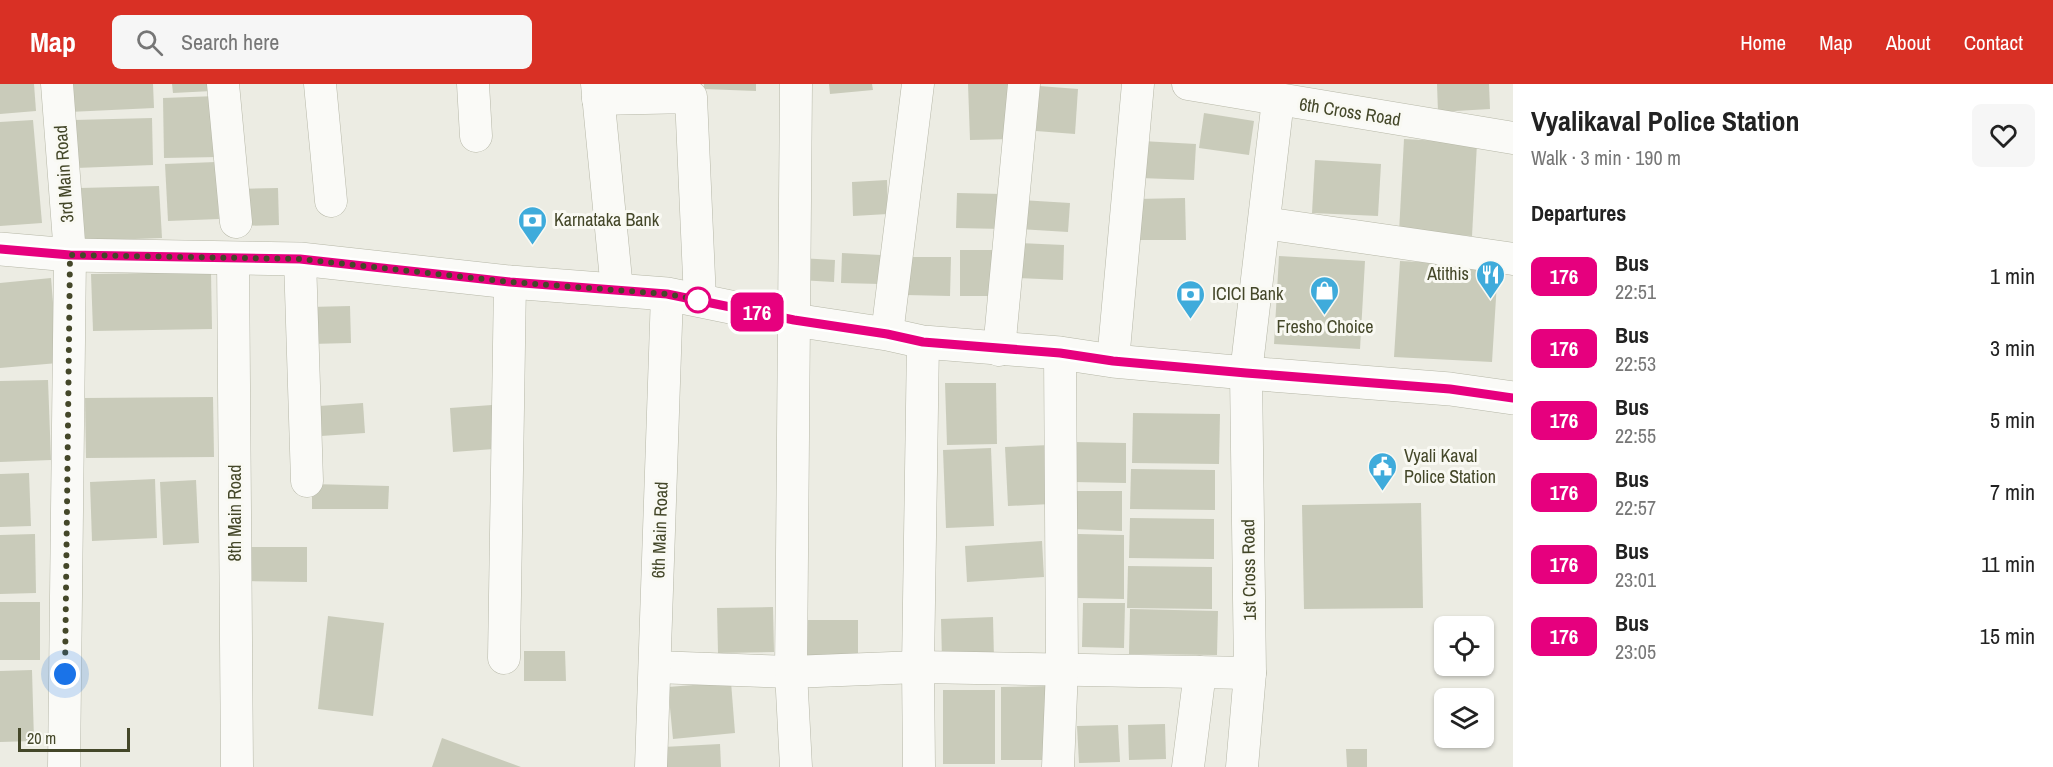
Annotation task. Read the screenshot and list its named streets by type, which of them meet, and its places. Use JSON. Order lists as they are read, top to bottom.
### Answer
{
  "streets": {
    "street": [
      "6th Cross Road",
      "3rd Main Road",
      "8th Main Road",
      "6th Main Road",
      "1st Cross Road"
    ]
  },
  "crossings": [
    ["6th Cross Road", "1st Cross Road"]
  ],
  "places": {
    "bank": ["Karnataka Bank", "ICICI Bank"],
    "restaurant": ["Atithis"],
    "shop": ["Fresho Choice"],
    "public building": ["Vyali Kaval Police Station"]
  },
  "lines": ["bus line 176"],
  "scale_bar": "20 m",
  "page": {
    "header": "Map",
    "search": "Search here",
    "nav": [
      "Home",
      "Map",
      "About",
      "Contact"
    ],
    "on_map": "176",
    "heading": [
      ["Vyalikaval Police Station", "Walk · 3 min · 190 m"],
      "Departures"
    ],
    "list": [
      {
        "mark": "176",
        "name": "Bus",
        "note": "22:51",
        "value": "1 min"
      },
      {
        "mark": "176",
        "name": "Bus",
        "note": "22:53",
        "value": "3 min"
      },
      {
        "mark": "176",
        "name": "Bus",
        "note": "22:55",
        "value": "5 min"
      },
      {
        "mark": "176",
        "name": "Bus",
        "note": "22:57",
        "value": "7 min"
      },
      {
        "mark": "176",
        "name": "Bus",
        "note": "23:01",
        "value": "11 min"
      },
      {
        "mark": "176",
        "name": "Bus",
        "note": "23:05",
        "value": "15 min"
      }
    ],
    "scale": "20 m"
  }
}
